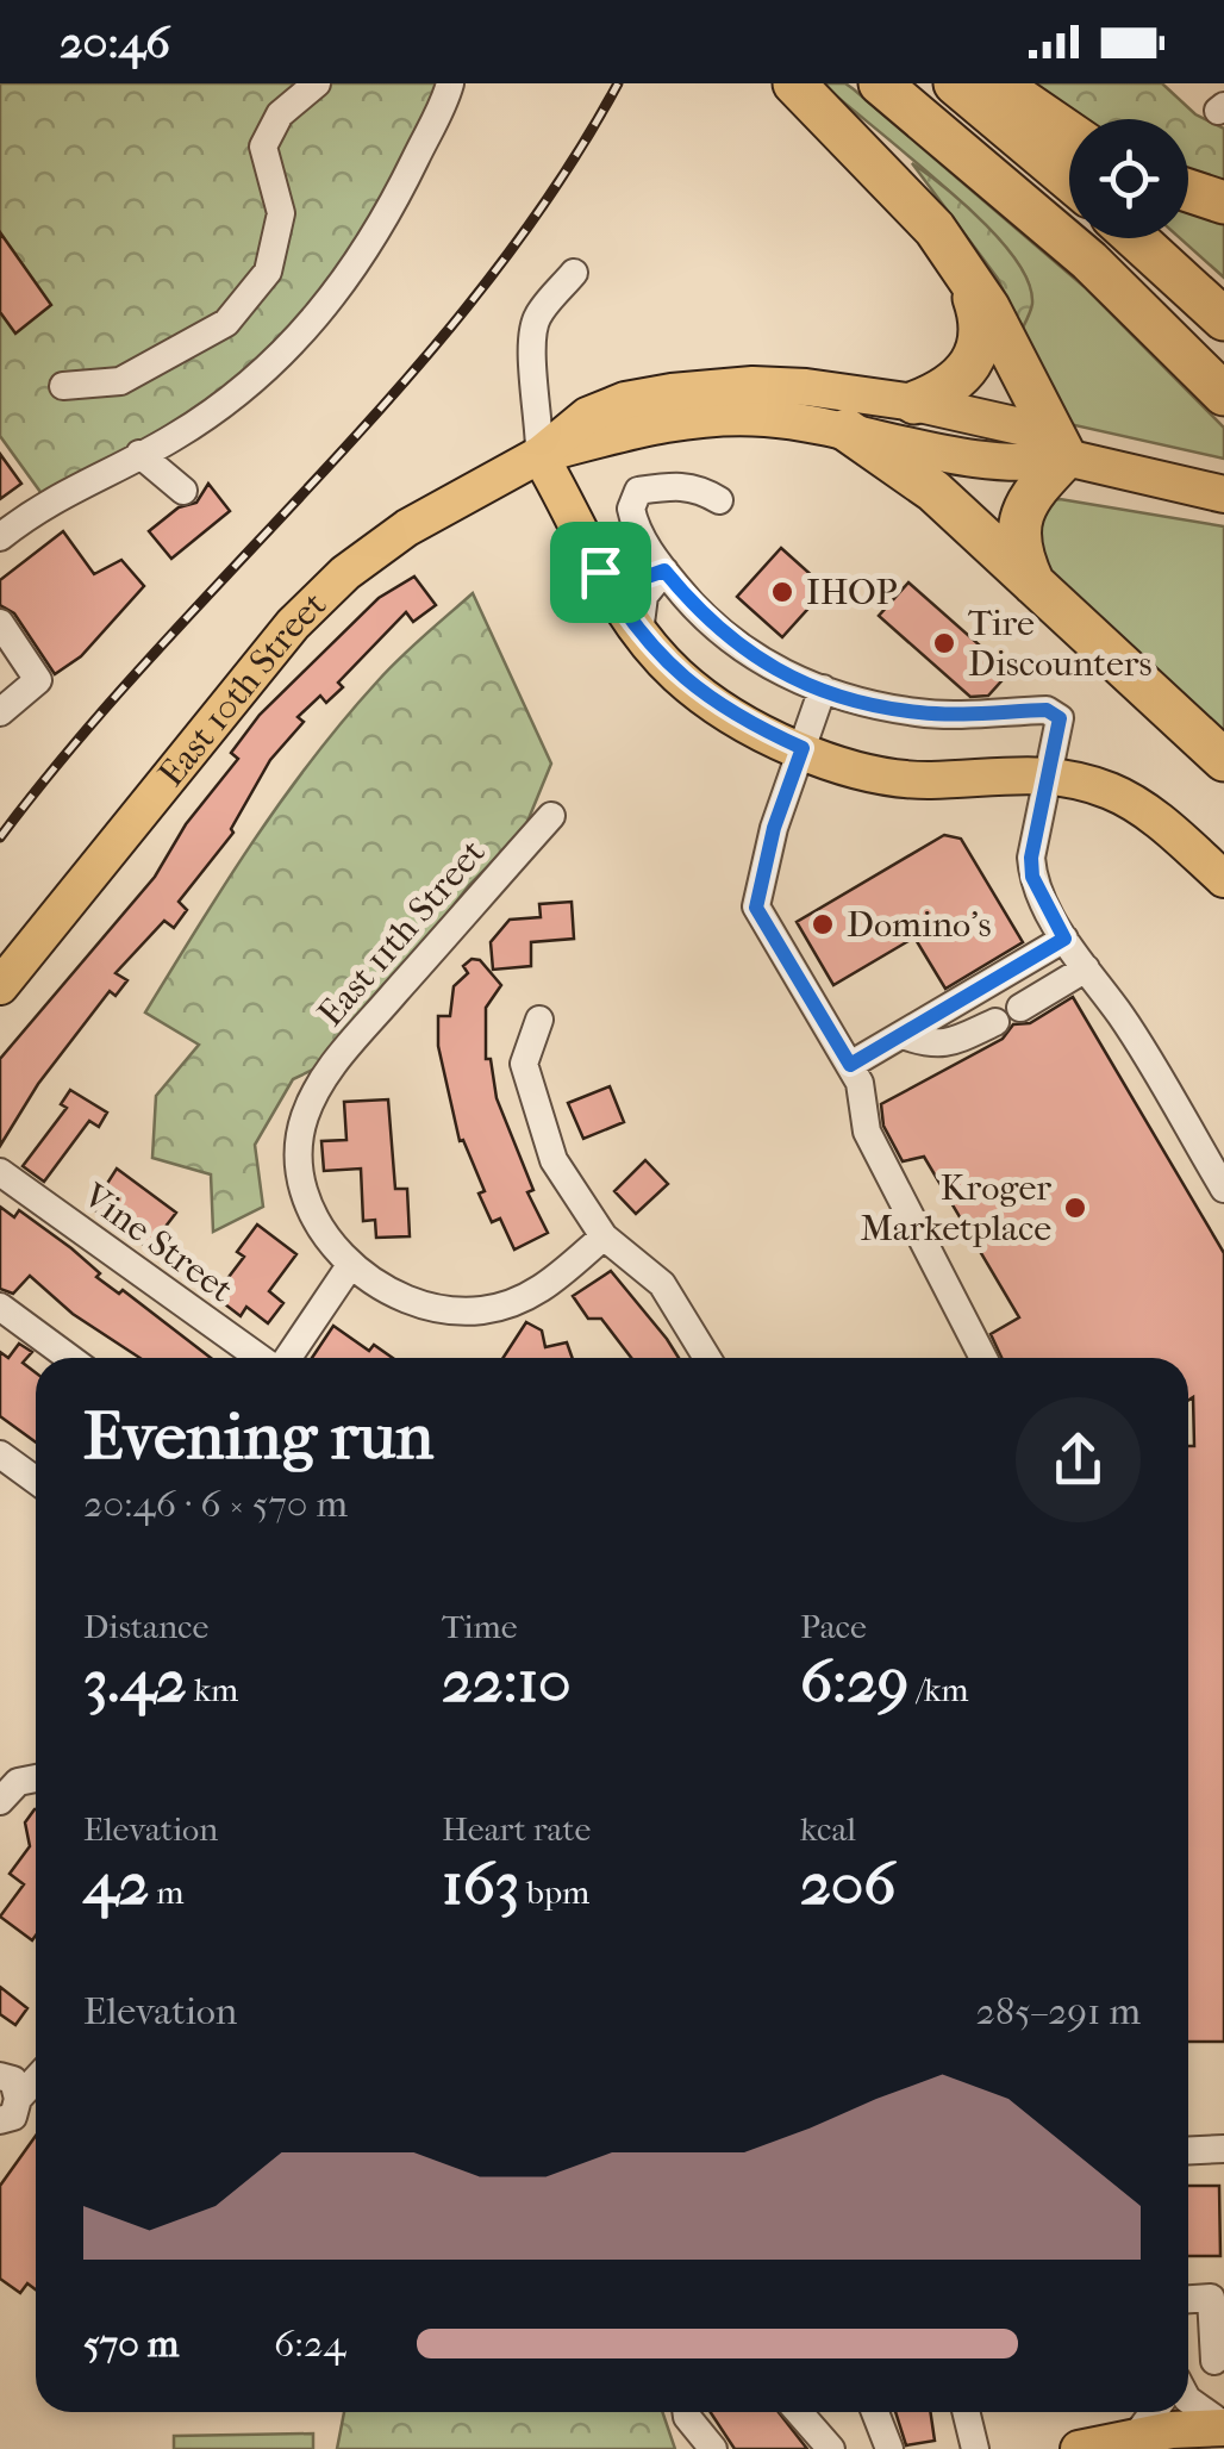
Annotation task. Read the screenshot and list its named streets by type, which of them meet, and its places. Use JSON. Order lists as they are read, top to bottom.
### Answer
{
  "streets": {
    "main road": ["East 10th Street"],
    "street": ["East 11th Street", "Vine Street"]
  },
  "places": [
    "IHOP",
    "Tire Discounters",
    "Domino's",
    "Kroger Marketplace"
  ],
  "page": {
    "status": "20:46",
    "heading": ["Evening run", "20:46 · 6 × 570 m"],
    "stats": [
      ["Distance", "3.42 km"],
      ["Time", "22:10"],
      ["Pace", "6:29 /km"],
      ["Elevation", "42 m"],
      ["Heart rate", "163 bpm"],
      ["kcal", "206"]
    ],
    "chart": ["Elevation", "285–291 m"],
    "list": [
      {
        "name": "570 m",
        "note": "6:24"
      }
    ]
  }
}
